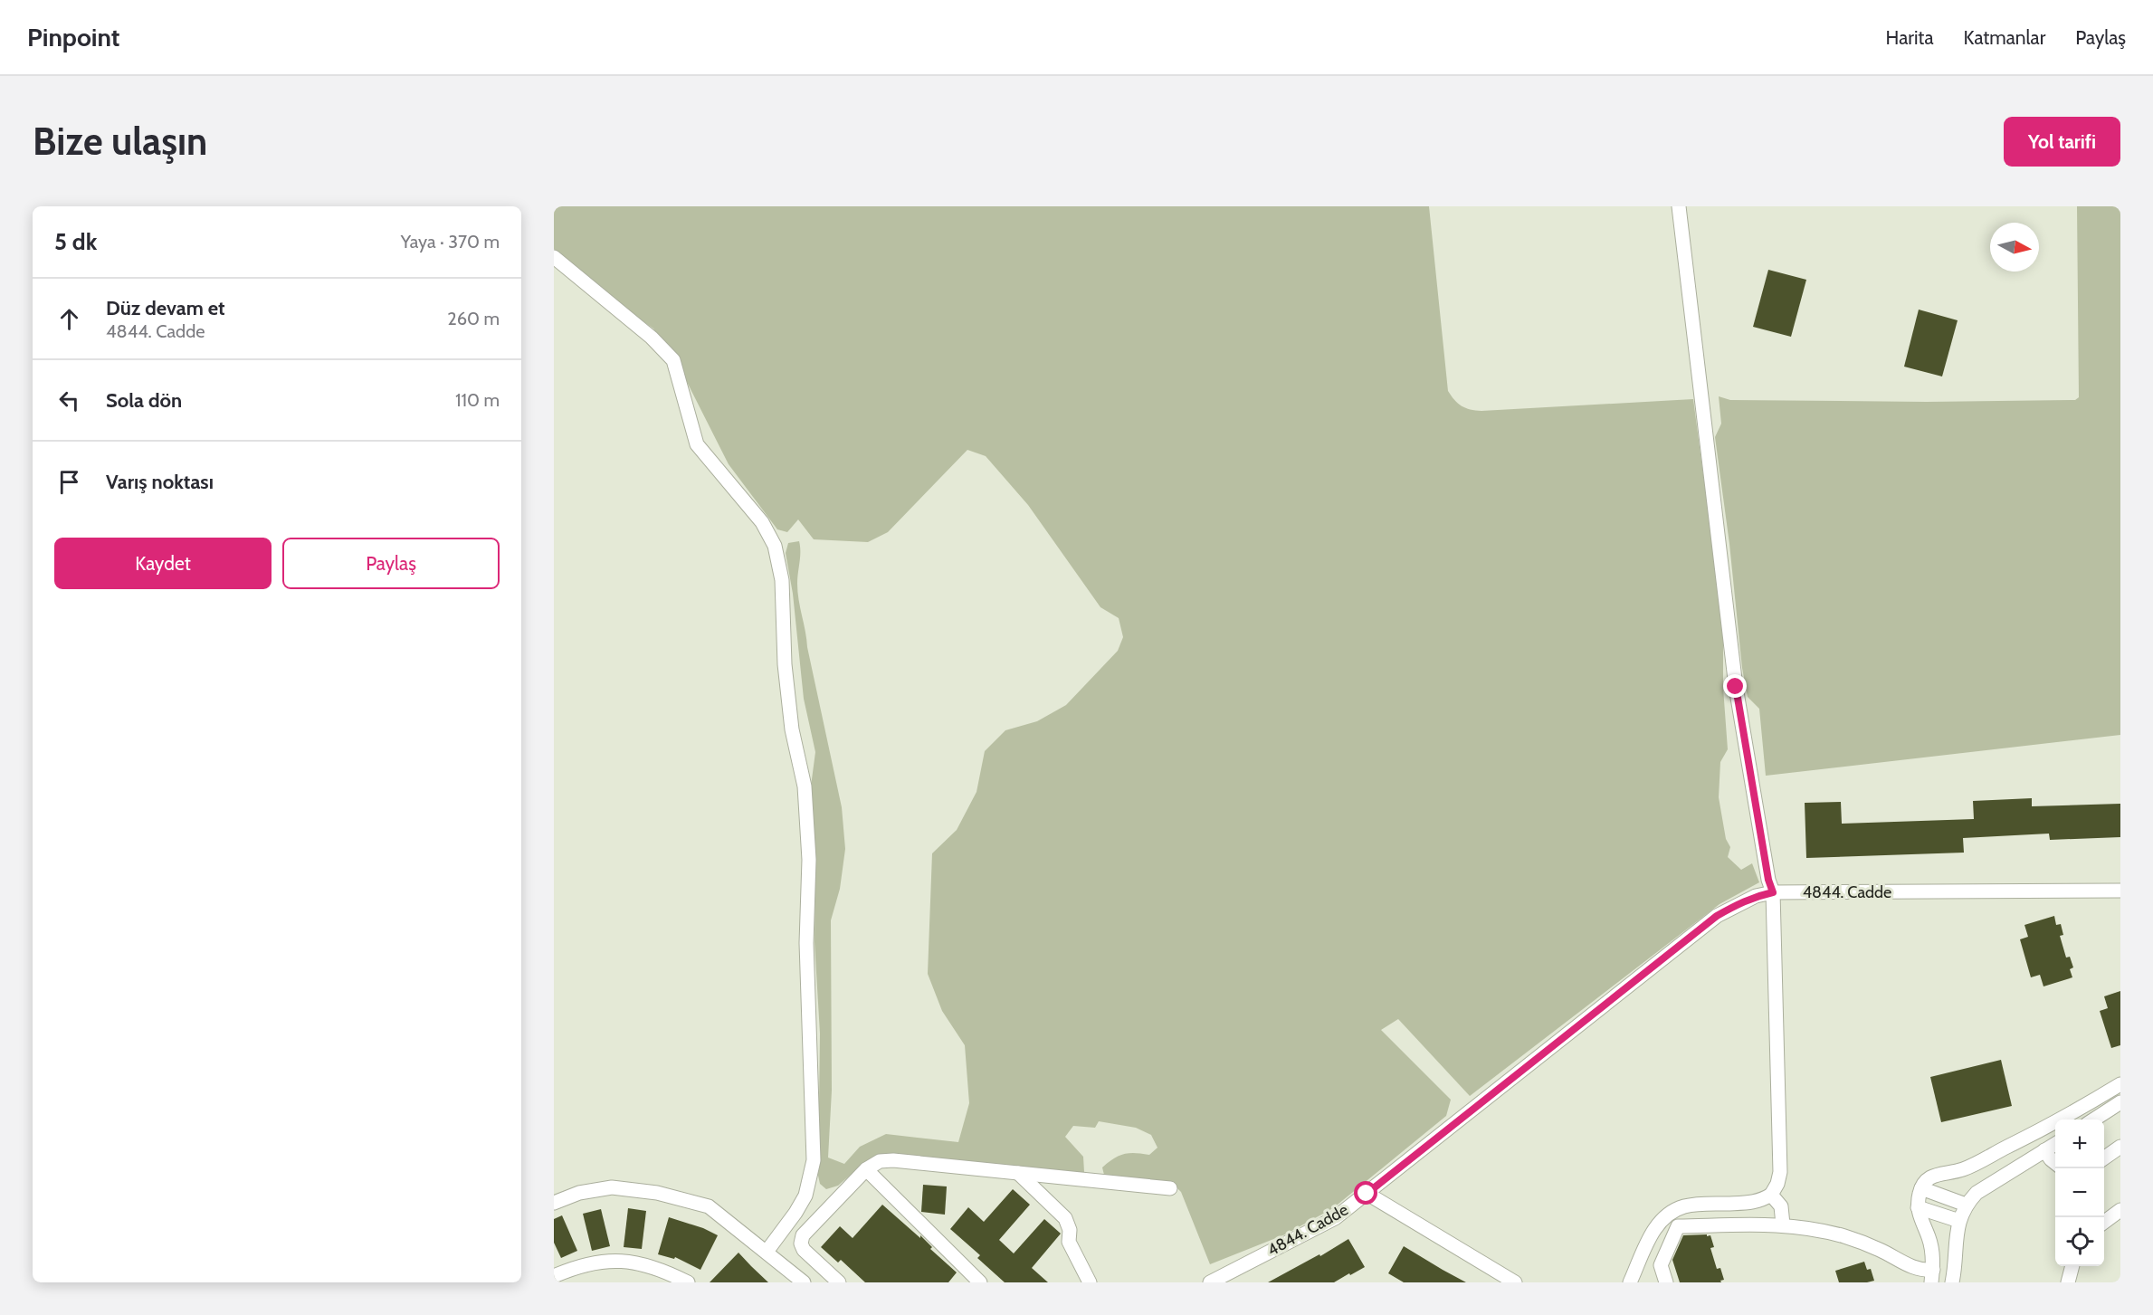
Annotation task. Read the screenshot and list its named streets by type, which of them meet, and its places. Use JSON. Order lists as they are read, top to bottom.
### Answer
{
  "streets": {
    "street": ["4844. Cadde"]
  },
  "north": "right",
  "page": {
    "header": "Pinpoint",
    "nav": ["Harita", "Katmanlar", "Paylaş"],
    "buttons": [
      "Yol tarifi",
      ["Kaydet", "Paylaş"]
    ],
    "title": "Bize ulaşın",
    "heading": ["5 dk", "Yaya · 370 m"],
    "list": [
      ["Düz devam et", "4844. Cadde", "260 m"],
      ["Sola dön", "110 m"],
      "Varış noktası"
    ],
    "map_buttons": ["+", "−"]
  }
}
